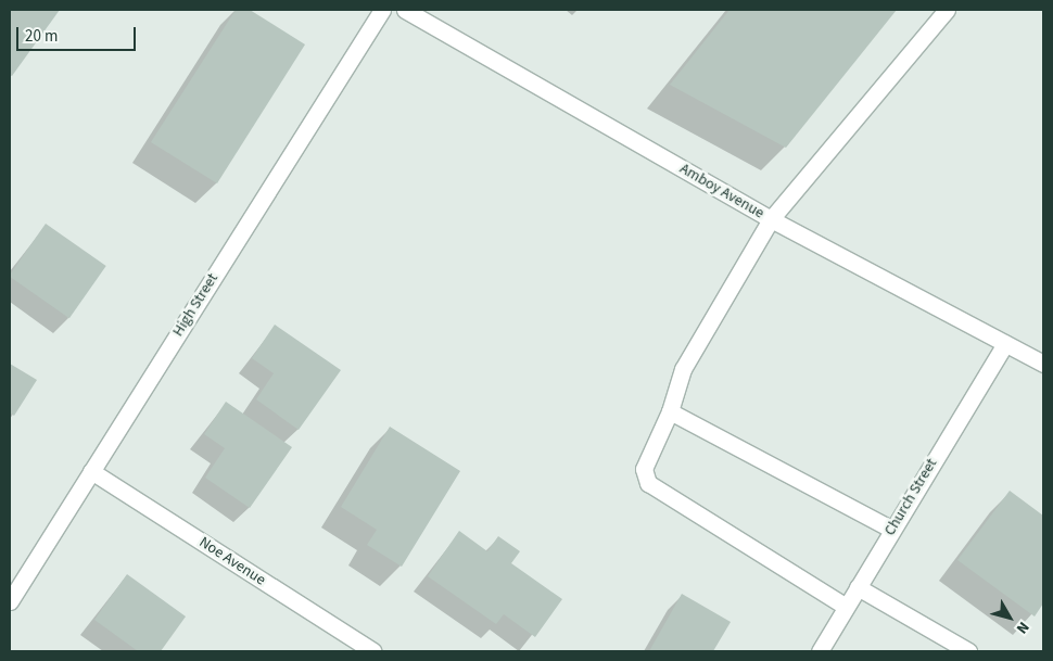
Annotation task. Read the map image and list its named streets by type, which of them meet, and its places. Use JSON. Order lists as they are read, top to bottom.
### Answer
{
  "streets": {
    "street": [
      "Amboy Avenue",
      "High Street",
      "Church Street",
      "Noe Avenue"
    ]
  },
  "crossings": [
    ["Amboy Avenue", "Church Street"],
    ["High Street", "Noe Avenue"]
  ],
  "scale_bar": "20 m",
  "north": "bottom right"
}
